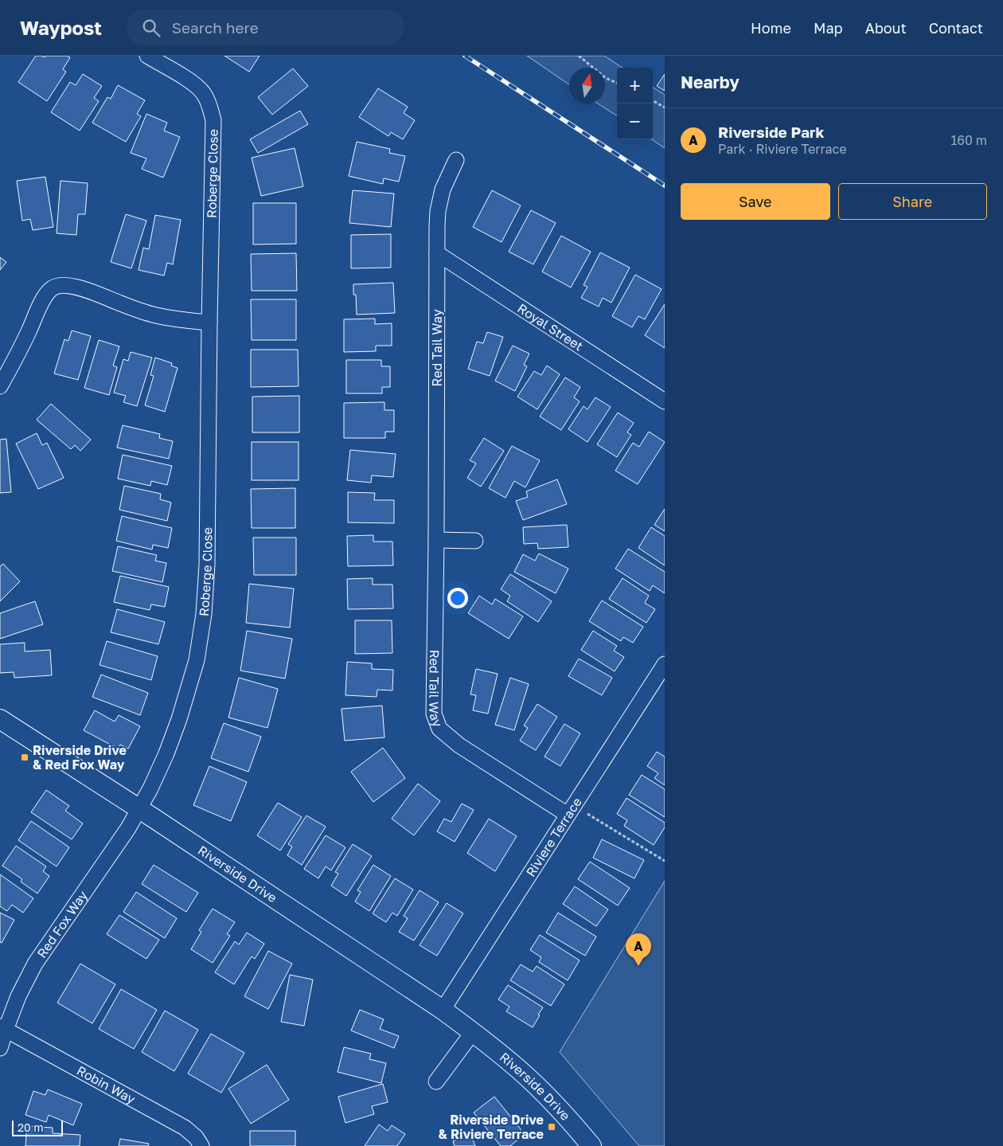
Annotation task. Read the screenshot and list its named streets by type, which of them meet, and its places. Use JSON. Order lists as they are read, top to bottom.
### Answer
{
  "streets": {
    "street": [
      "Roberge Close",
      "Royal Street",
      "Red Tail Way",
      "Riviere Terrace",
      "Riverside Drive",
      "Red Fox Way",
      "Robin Way"
    ]
  },
  "crossings": [
    ["Roberge Close", "Riverside Drive"],
    ["Roberge Close", "Red Fox Way"],
    ["Royal Street", "Red Tail Way"],
    ["Red Tail Way", "Riviere Terrace"],
    ["Riviere Terrace", "Riverside Drive"],
    ["Riverside Drive", "Red Fox Way"],
    ["Red Fox Way", "Robin Way"]
  ],
  "places": {
    "transit": ["Riverside Drive & Red Fox Way", "Riverside Drive & Riviere Terrace"]
  },
  "scale_bar": "20 m",
  "north": "top",
  "page": {
    "header": "Waypost",
    "search": "Search here",
    "nav": [
      "Home",
      "Map",
      "About",
      "Contact"
    ],
    "heading": "Nearby",
    "map_buttons": ["+", "−"],
    "list": [
      {
        "mark": "A",
        "name": "Riverside Park",
        "note": "Park · Riviere Terrace",
        "value": "160 m"
      }
    ],
    "buttons": ["Save", "Share"],
    "pins": "A",
    "scale": "20 m"
  }
}
